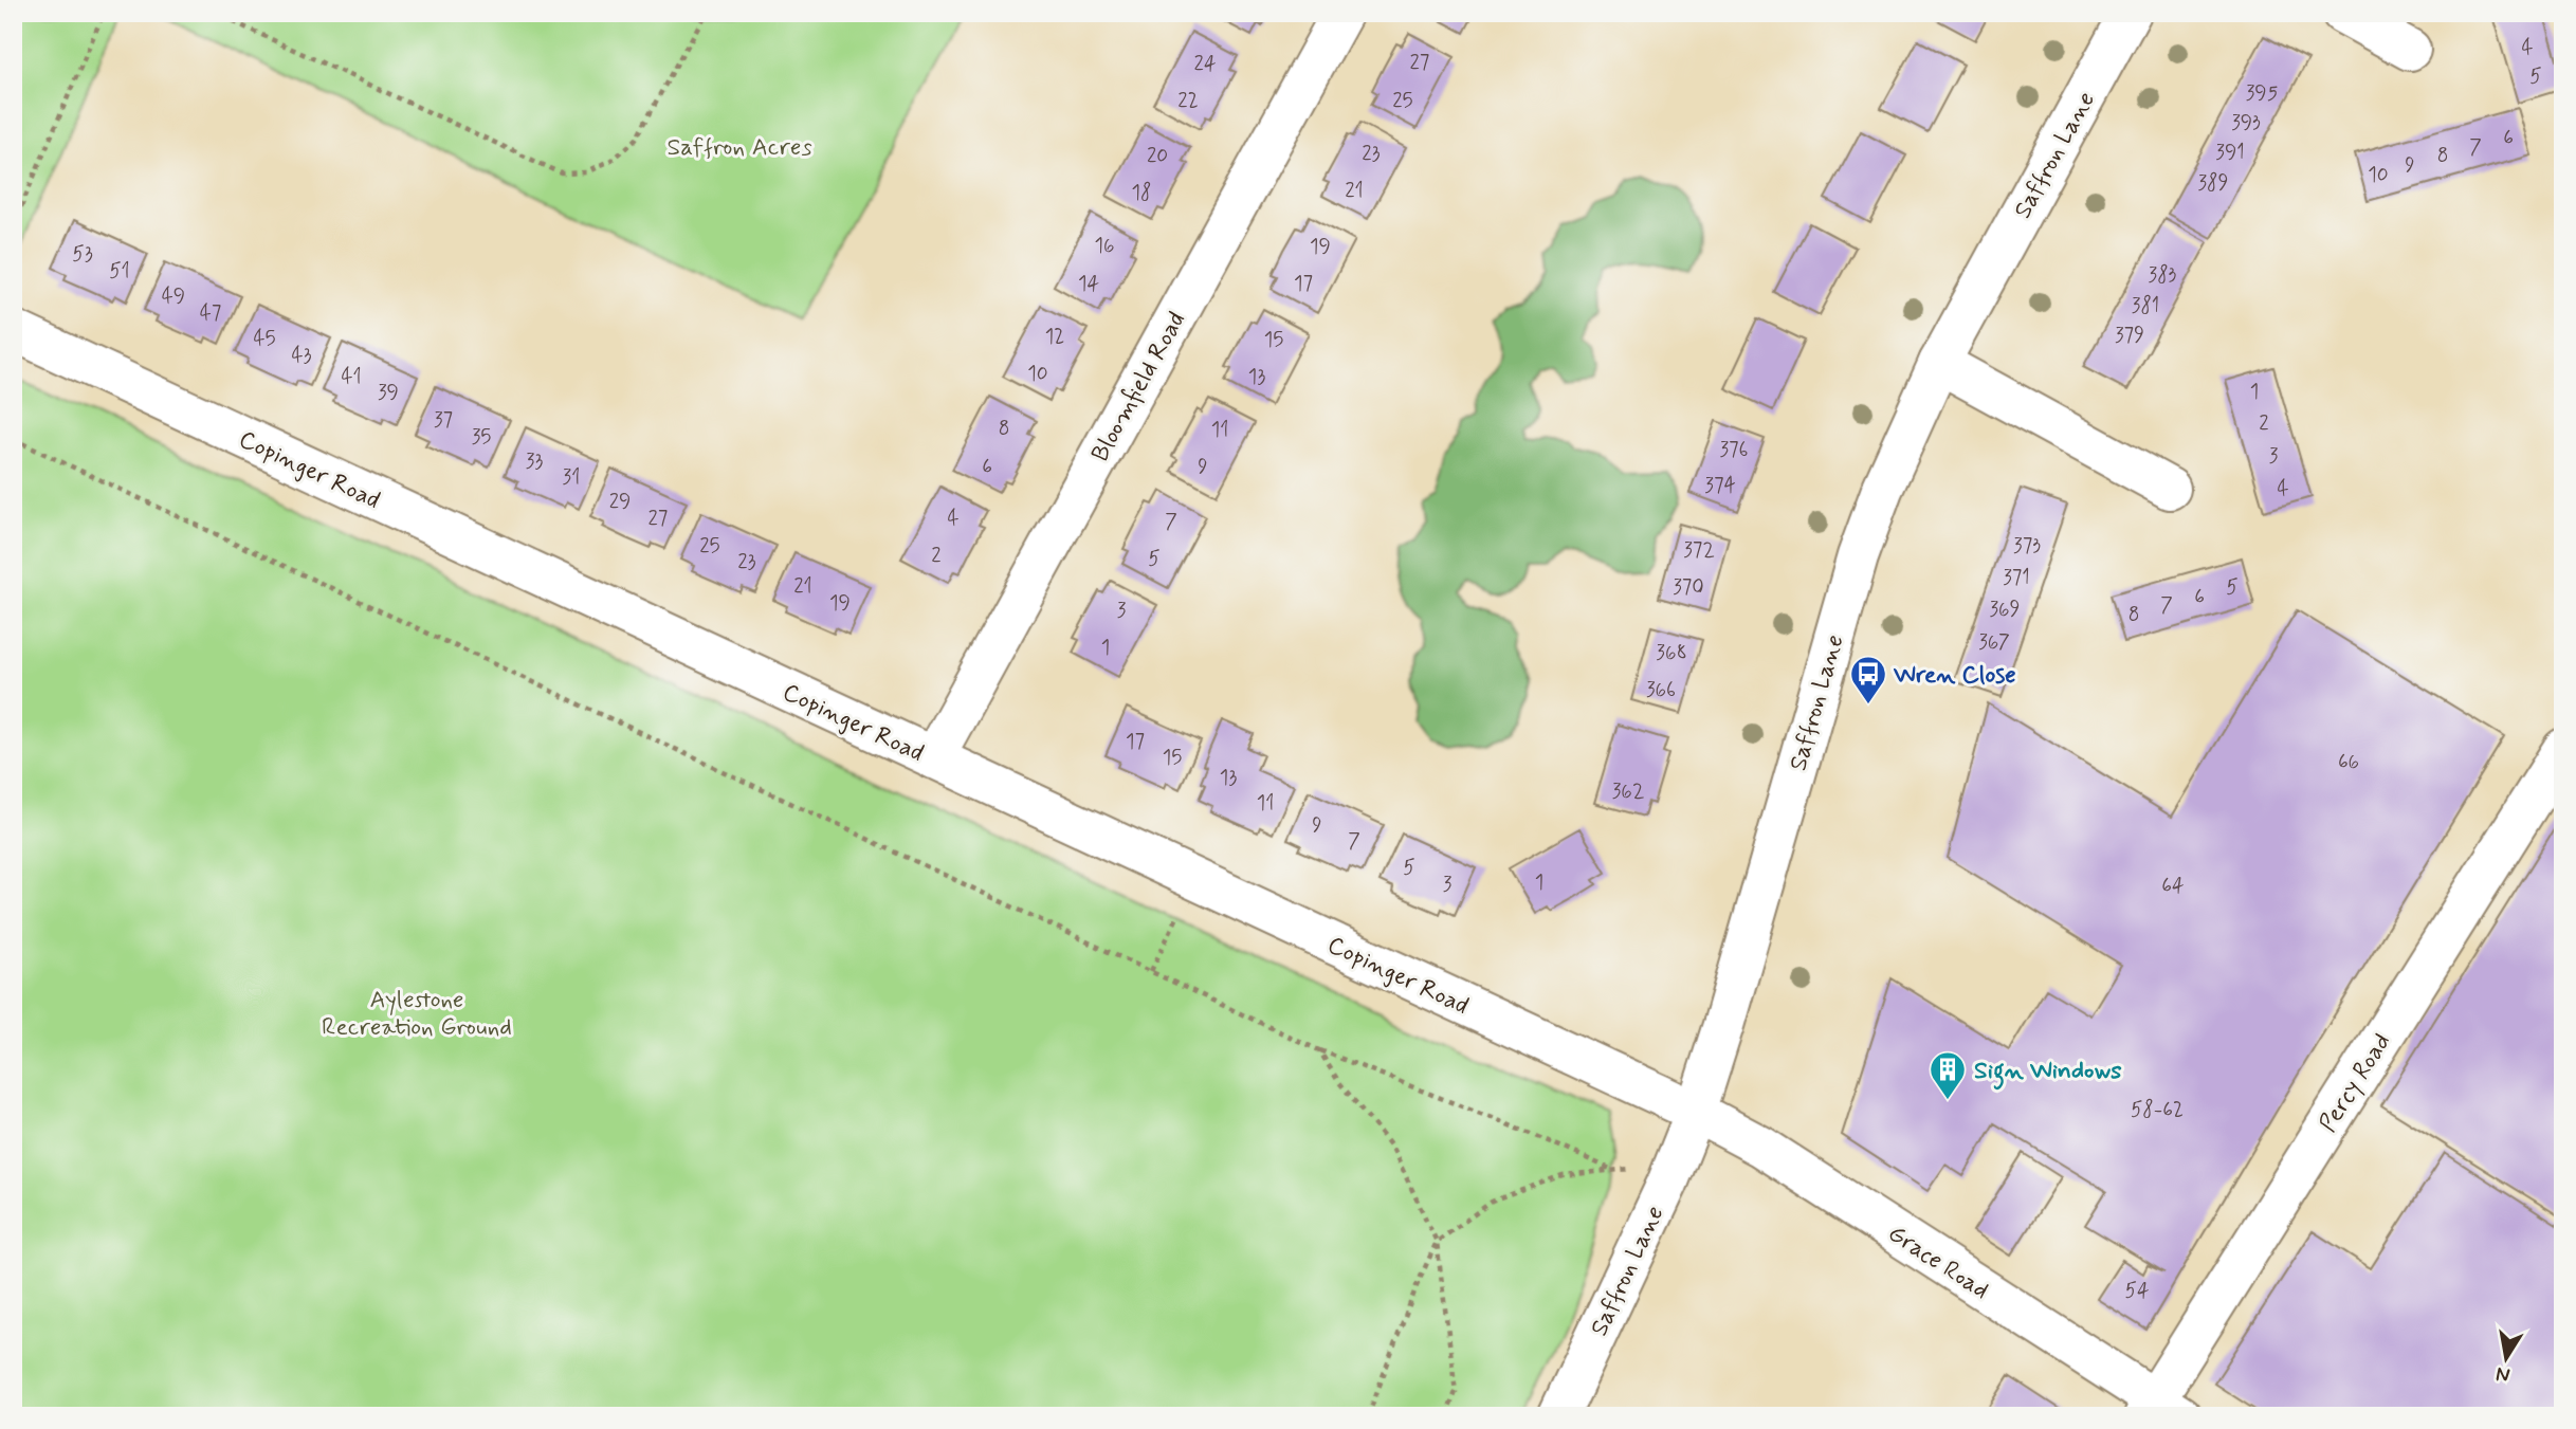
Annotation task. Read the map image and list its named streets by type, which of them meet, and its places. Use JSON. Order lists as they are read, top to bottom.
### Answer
{
  "streets": {
    "street": [
      "Saffron Lane",
      "Bloomfield Road",
      "Copinger Road",
      "Percy Road",
      "Grace Road"
    ]
  },
  "crossings": [
    ["Saffron Lane", "Copinger Road"],
    ["Saffron Lane", "Grace Road"],
    ["Bloomfield Road", "Copinger Road"],
    ["Copinger Road", "Grace Road"],
    ["Percy Road", "Grace Road"]
  ],
  "parks": ["Saffron Acres", "Aylestone Recreation Ground"],
  "places": {
    "bus stop": ["Wren Close"],
    "building": ["Sign Windows"]
  },
  "house_numbers": [
    "4",
    "27",
    "24",
    "5",
    "395",
    "22",
    "25",
    "393",
    "6",
    "7",
    "391",
    "23",
    "20",
    "8",
    "9",
    "10",
    "389",
    "21",
    "18",
    "16",
    "19",
    "53",
    "51",
    "383",
    "14",
    "17",
    "49",
    "381",
    "47",
    "379",
    "12",
    "45",
    "15",
    "43",
    "10",
    "41",
    "13",
    "1",
    "39",
    "37",
    "2",
    "8",
    "11",
    "35",
    "376",
    "3",
    "33",
    "6",
    "9",
    "31",
    "374",
    "4",
    "29",
    "27",
    "4",
    "7",
    "25",
    "373",
    "372",
    "2",
    "5",
    "23",
    "371",
    "21",
    "370",
    "5",
    "6",
    "19",
    "7",
    "369",
    "3",
    "8",
    "367",
    "1",
    "368",
    "366",
    "17",
    "15",
    "66",
    "13",
    "362",
    "11",
    "9",
    "7",
    "5",
    "1",
    "3",
    "64",
    "58-62",
    "54"
  ],
  "north": "bottom"
}
